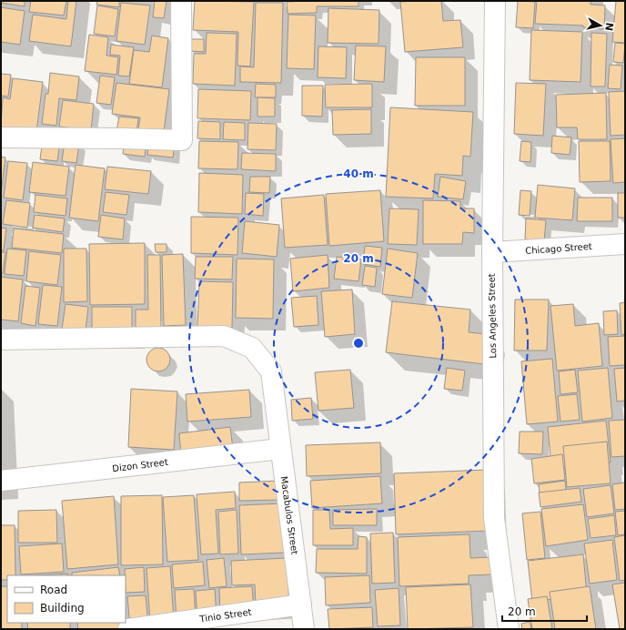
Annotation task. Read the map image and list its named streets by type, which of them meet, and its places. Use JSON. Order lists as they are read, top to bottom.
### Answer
{
  "streets": {
    "street": [
      "Chicago Street",
      "Los Angeles Street",
      "Dizon Street",
      "Macabulos Street",
      "Tinio Street"
    ]
  },
  "crossings": [
    ["Chicago Street", "Los Angeles Street"],
    ["Dizon Street", "Macabulos Street"],
    ["Macabulos Street", "Tinio Street"]
  ],
  "legend": ["Road", "Building"],
  "scale_bar": "20 m",
  "north": "right",
  "rings": ["40 m", "20 m"]
}
